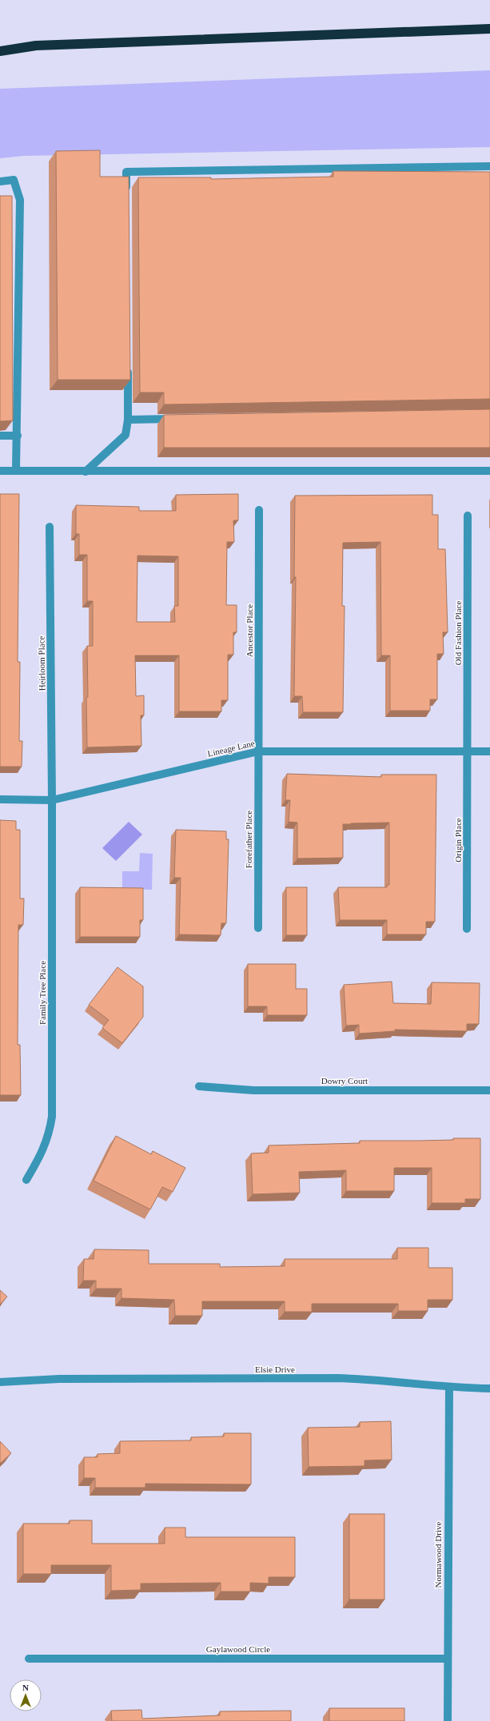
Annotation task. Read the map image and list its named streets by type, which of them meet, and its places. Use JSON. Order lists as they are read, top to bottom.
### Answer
{
  "streets": {
    "street": [
      "Ancestor Place",
      "Old Fashion Place",
      "Heirloom Place",
      "Lineage Lane",
      "Forefather Place",
      "Origin Place",
      "Family Tree Place",
      "Dowry Court",
      "Elsie Drive",
      "Normawood Drive",
      "Gaylawood Circle"
    ]
  },
  "crossings": [
    ["Ancestor Place", "Lineage Lane"],
    ["Ancestor Place", "Forefather Place"],
    ["Old Fashion Place", "Lineage Lane"],
    ["Old Fashion Place", "Origin Place"],
    ["Heirloom Place", "Lineage Lane"],
    ["Heirloom Place", "Family Tree Place"],
    ["Lineage Lane", "Forefather Place"],
    ["Lineage Lane", "Origin Place"],
    ["Lineage Lane", "Family Tree Place"],
    ["Elsie Drive", "Normawood Drive"],
    ["Normawood Drive", "Gaylawood Circle"]
  ],
  "north": "top"
}
